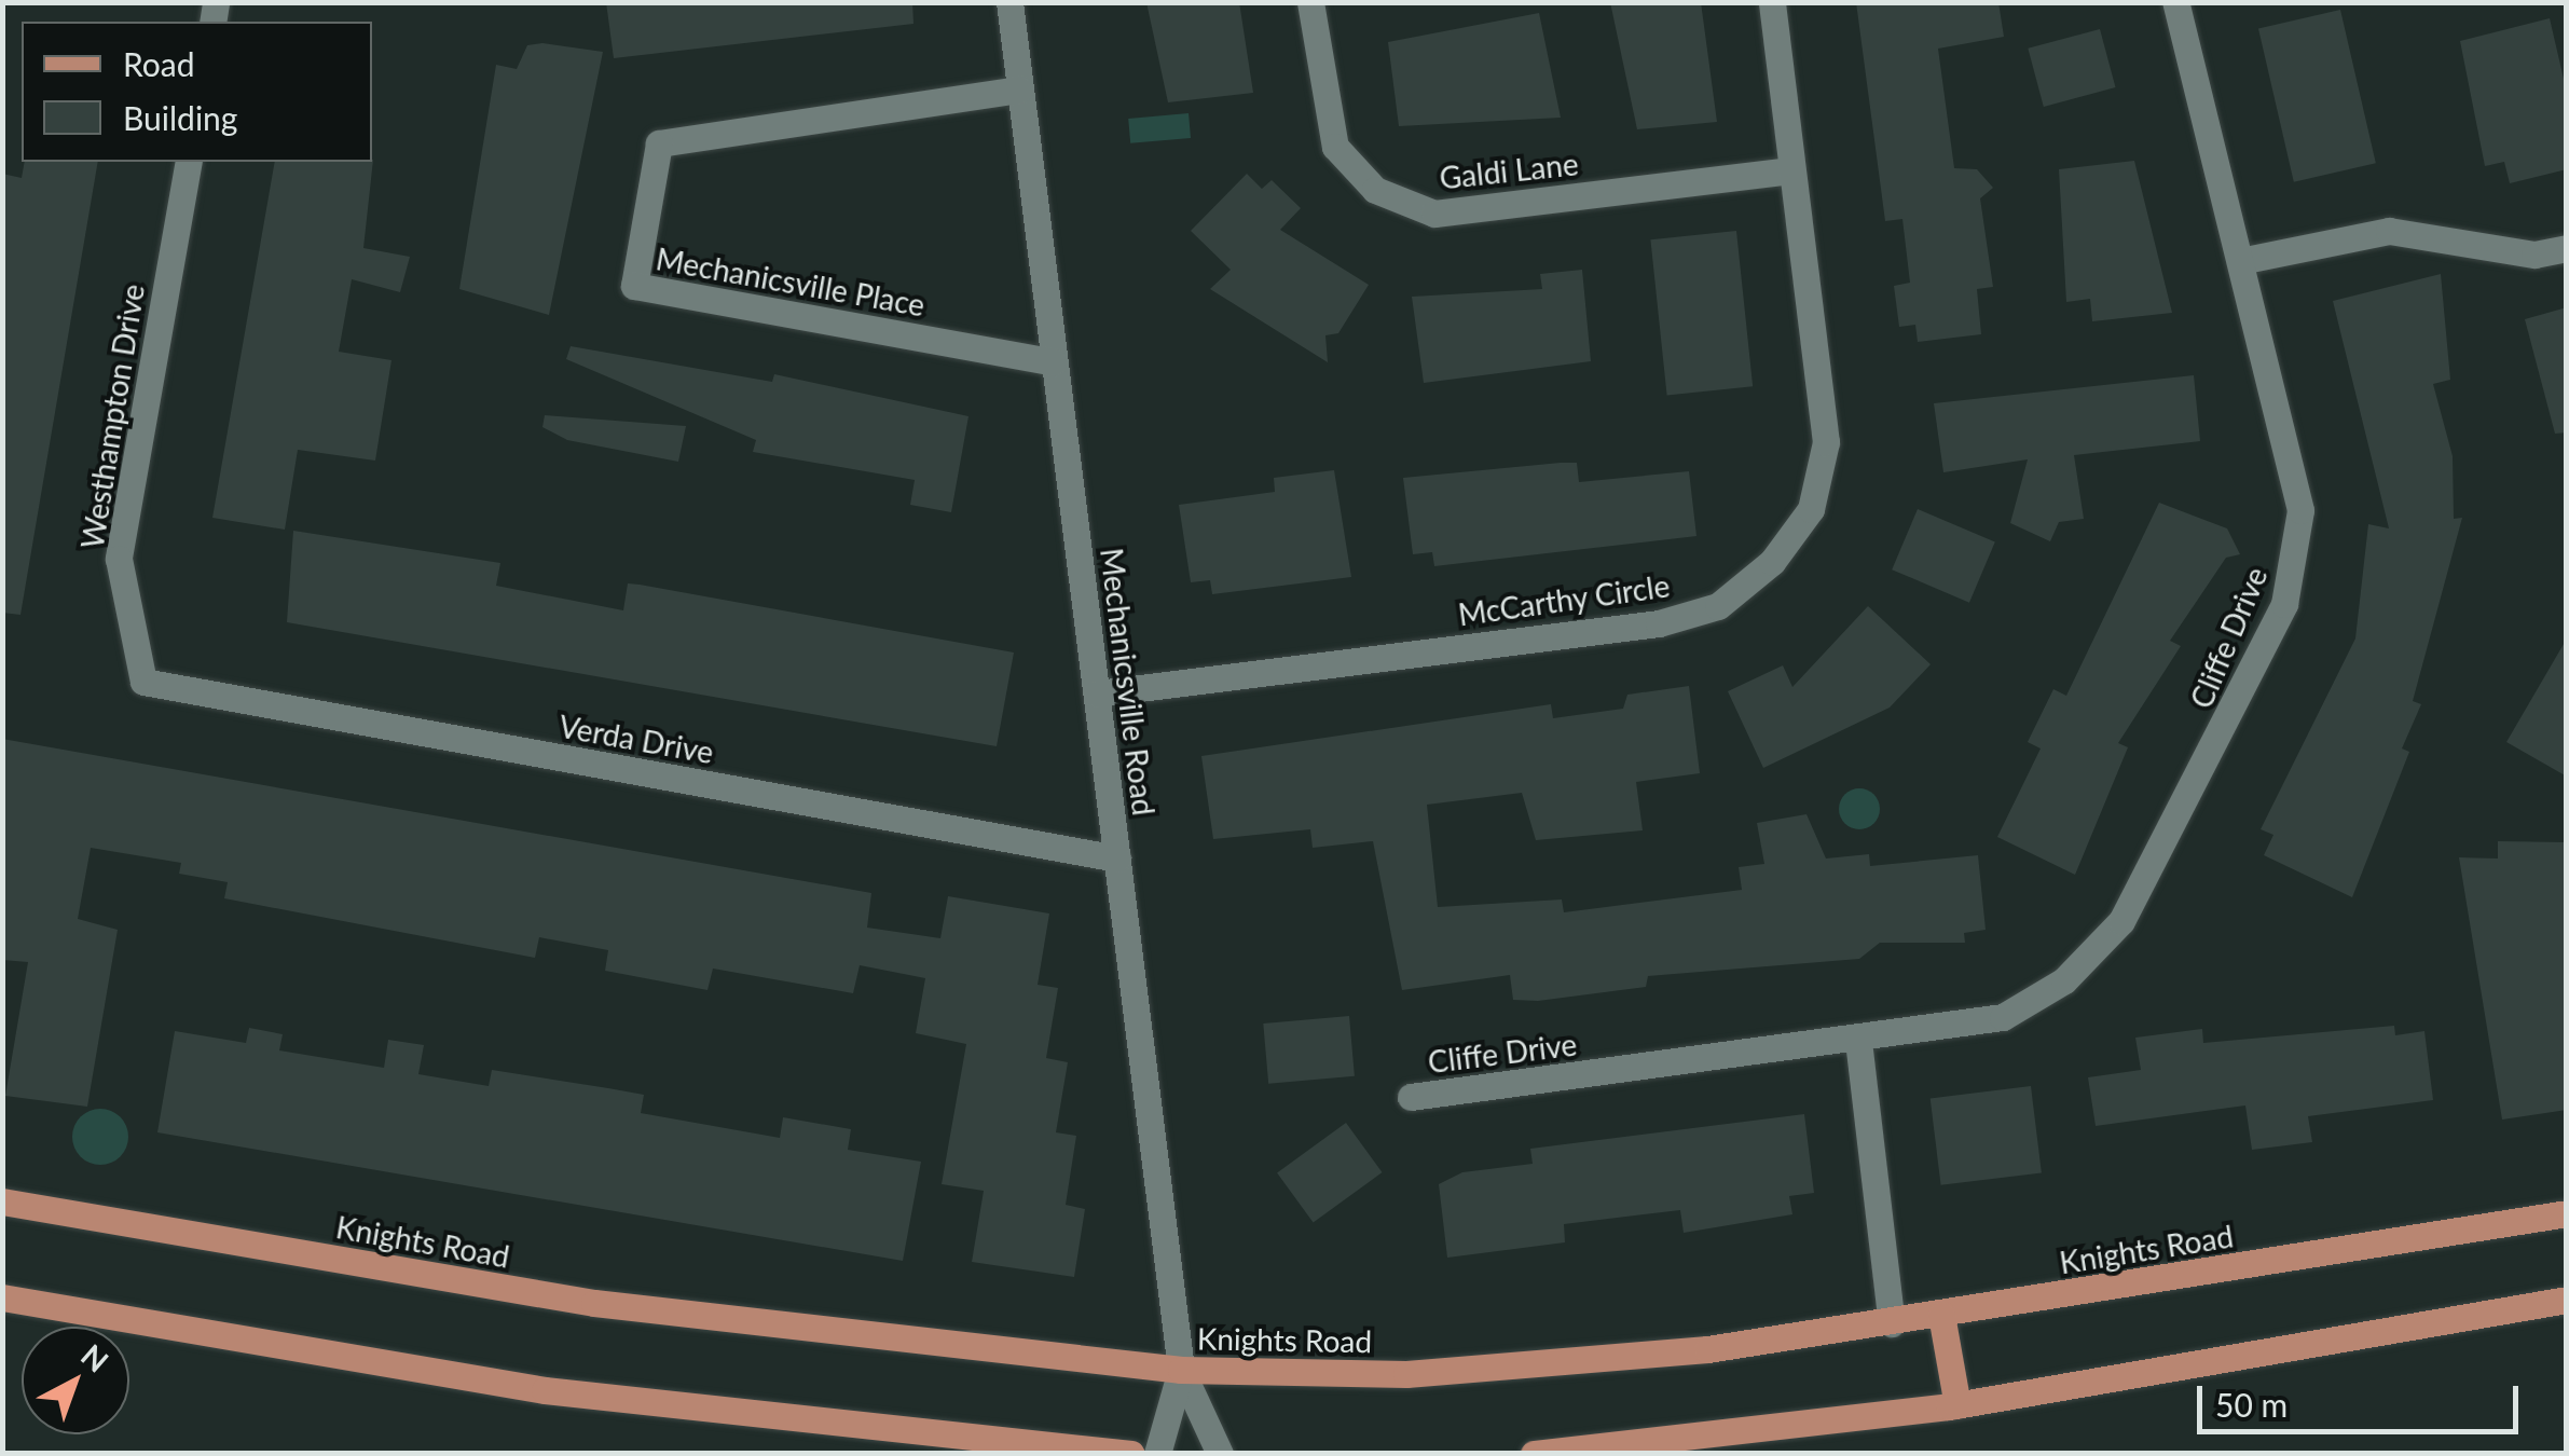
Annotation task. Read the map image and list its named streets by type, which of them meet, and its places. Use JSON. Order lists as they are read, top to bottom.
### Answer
{
  "streets": {
    "main road": ["Knights Road"],
    "street": [
      "Galdi Lane",
      "Mechanicsville Place",
      "Westhampton Drive",
      "McCarthy Circle",
      "Cliffe Drive",
      "Mechanicsville Road",
      "Verda Drive"
    ]
  },
  "crossings": [
    ["Galdi Lane", "McCarthy Circle"],
    ["Mechanicsville Place", "Mechanicsville Road"],
    ["Westhampton Drive", "Verda Drive"],
    ["McCarthy Circle", "Mechanicsville Road"],
    ["Mechanicsville Road", "Verda Drive"],
    ["Mechanicsville Road", "Knights Road"]
  ],
  "legend": ["Road", "Building"],
  "scale_bar": "50 m",
  "north": "top right"
}
